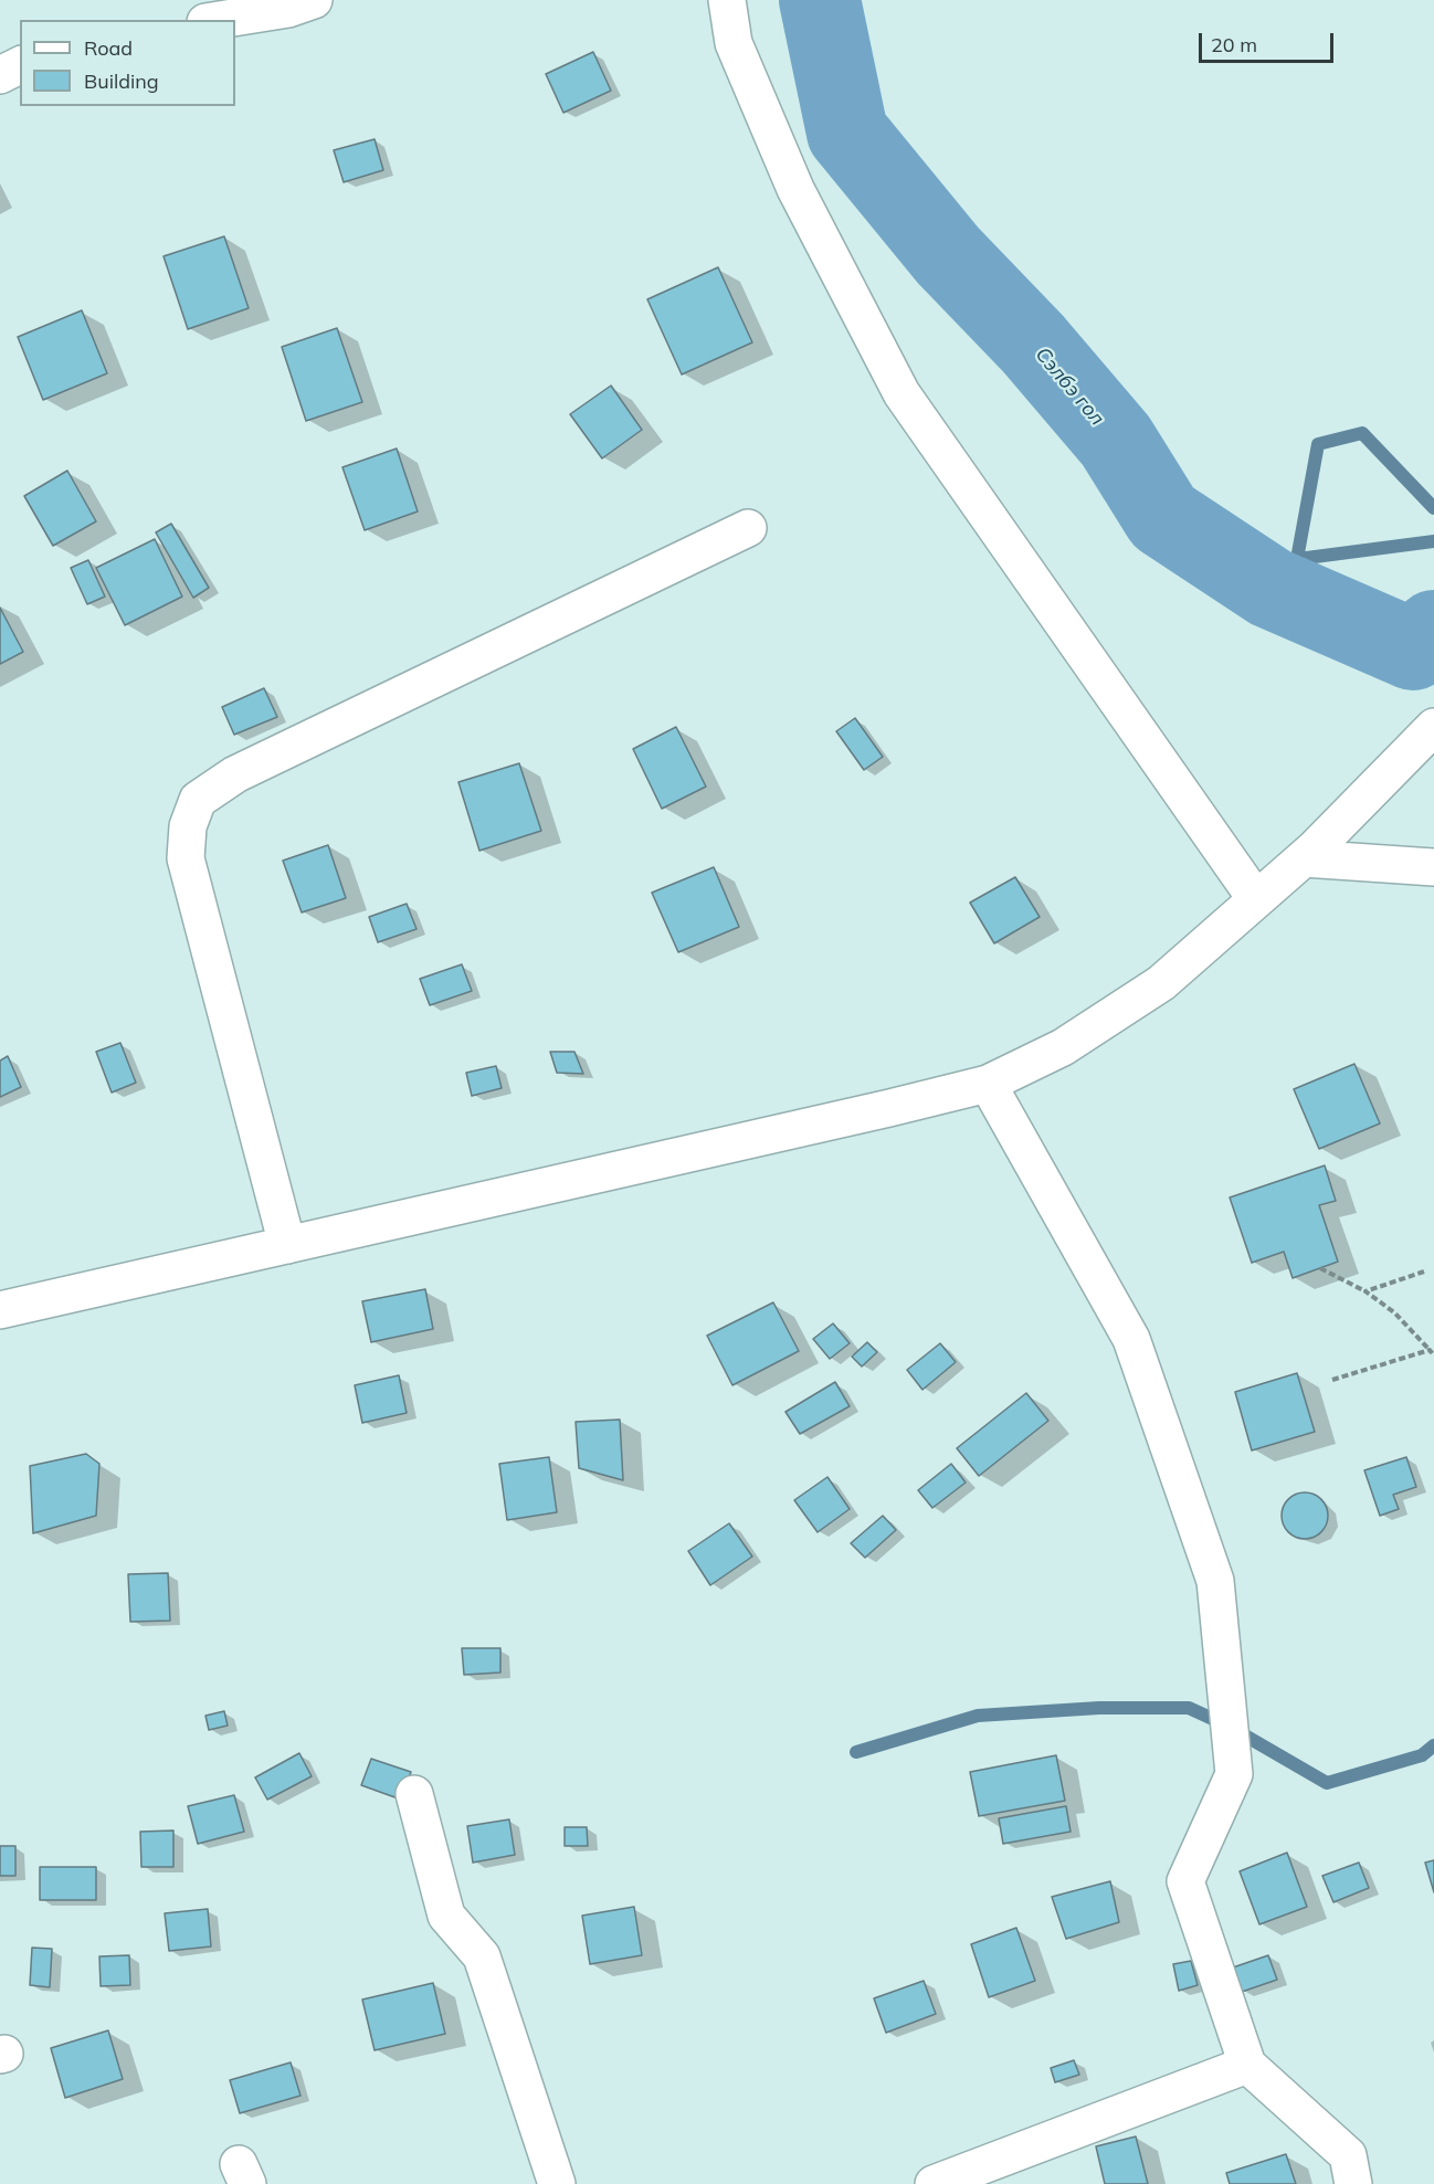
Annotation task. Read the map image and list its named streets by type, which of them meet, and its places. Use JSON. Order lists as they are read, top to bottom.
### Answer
{
  "water": ["Сэлбэ гол"],
  "legend": ["Road", "Building"],
  "scale_bar": "20 m"
}
